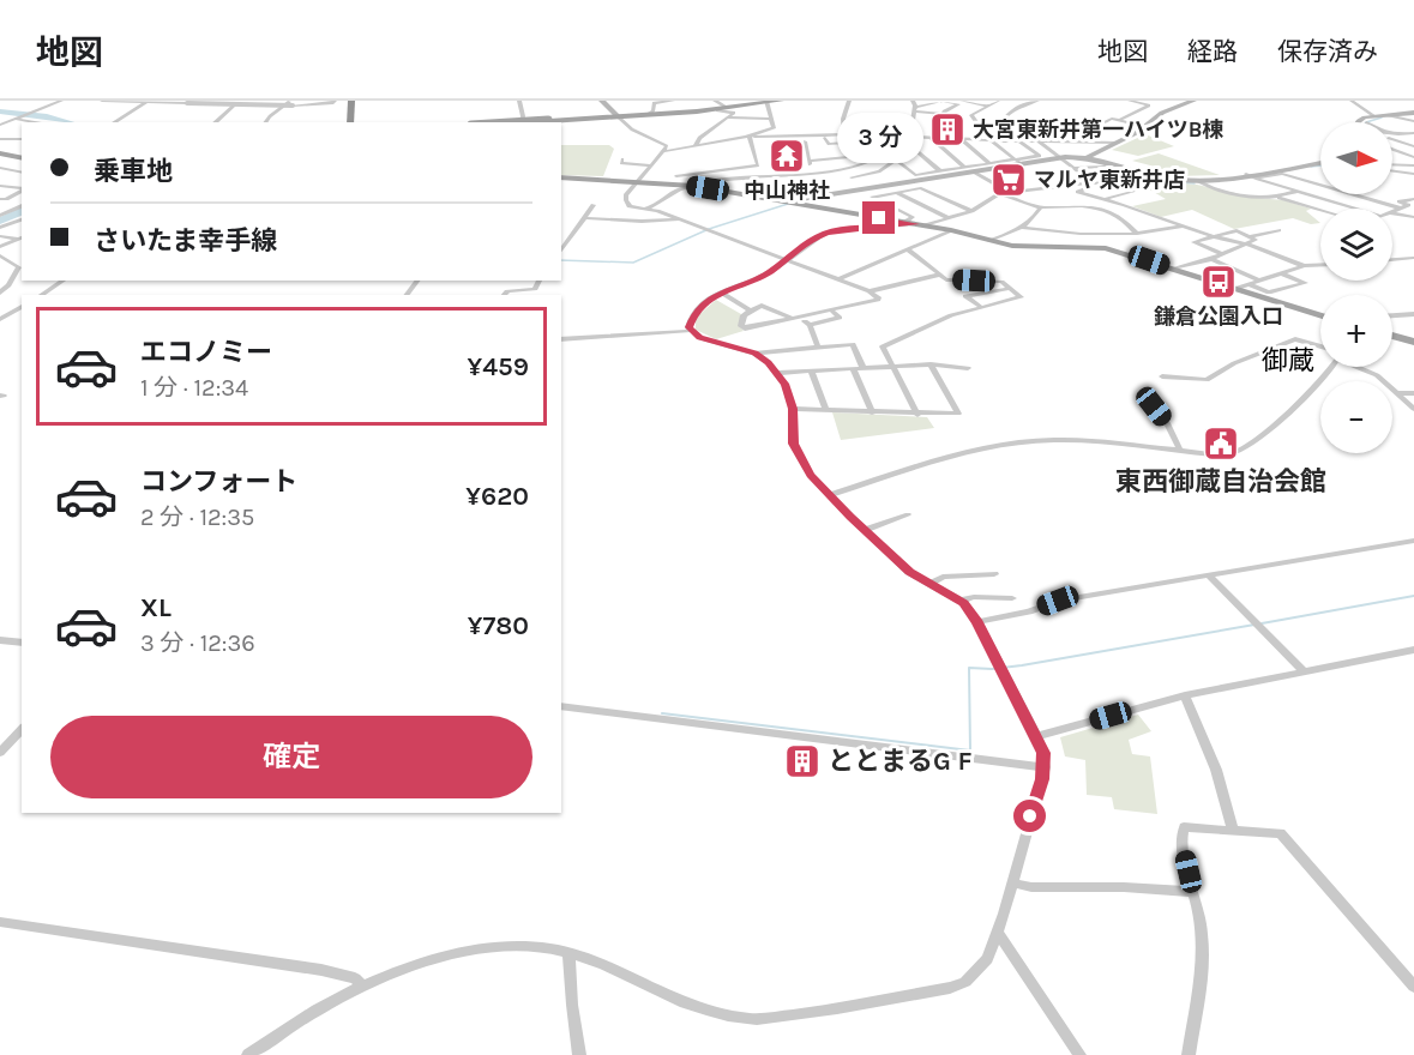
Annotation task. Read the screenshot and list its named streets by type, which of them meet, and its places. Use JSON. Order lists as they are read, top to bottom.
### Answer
{
  "districts": ["御蔵"],
  "places": {
    "building": ["大宮東新井第一ハイツB棟", "ととまるG F"],
    "temple": ["中山神社"],
    "supermarket": ["マルヤ東新井店"],
    "bus stop": ["鎌倉公園入口"],
    "public building": ["東西御蔵自治会館"]
  },
  "north": "right",
  "page": {
    "header": "地図",
    "nav": ["地図", "経路", "保存済み"],
    "bubble": "3 分",
    "map_buttons": ["+", "−"],
    "banner": ["乗車地", "さいたま幸手線"],
    "list": [
      {
        "name": "エコノミー",
        "note": "1 分 · 12:34",
        "value": "¥459"
      },
      {
        "name": "コンフォート",
        "note": "2 分 · 12:35",
        "value": "¥620"
      },
      {
        "name": "XL",
        "note": "3 分 · 12:36",
        "value": "¥780"
      }
    ],
    "buttons": "確定"
  }
}
